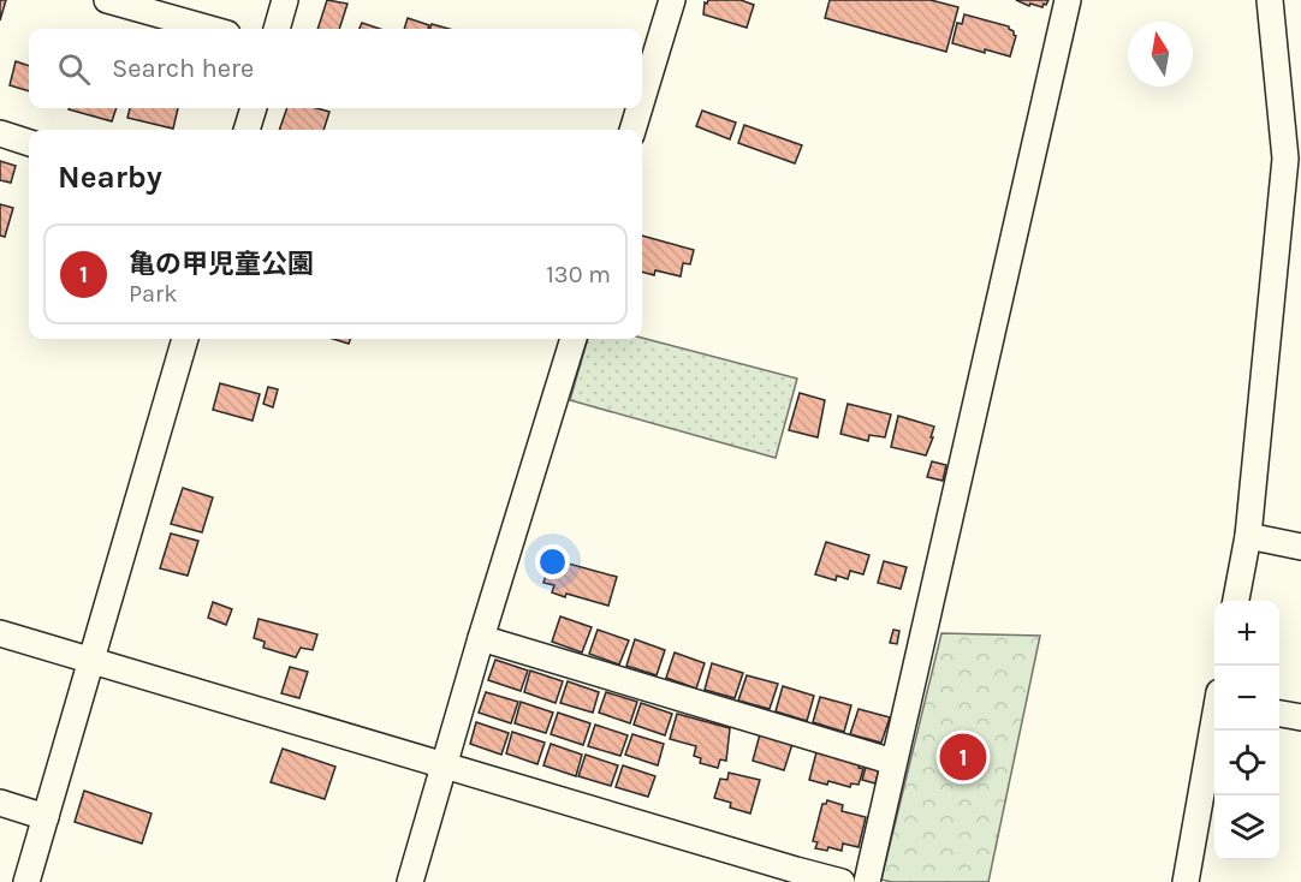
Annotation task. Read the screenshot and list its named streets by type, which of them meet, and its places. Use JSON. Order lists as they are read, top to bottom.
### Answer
{
  "north": "top",
  "page": {
    "search": "Search here",
    "heading": "Nearby",
    "list": [
      {
        "mark": "1",
        "name": "亀の甲児童公園",
        "note": "Park",
        "value": "130 m"
      }
    ],
    "map_buttons": ["+", "−"],
    "pins": "1"
  }
}
